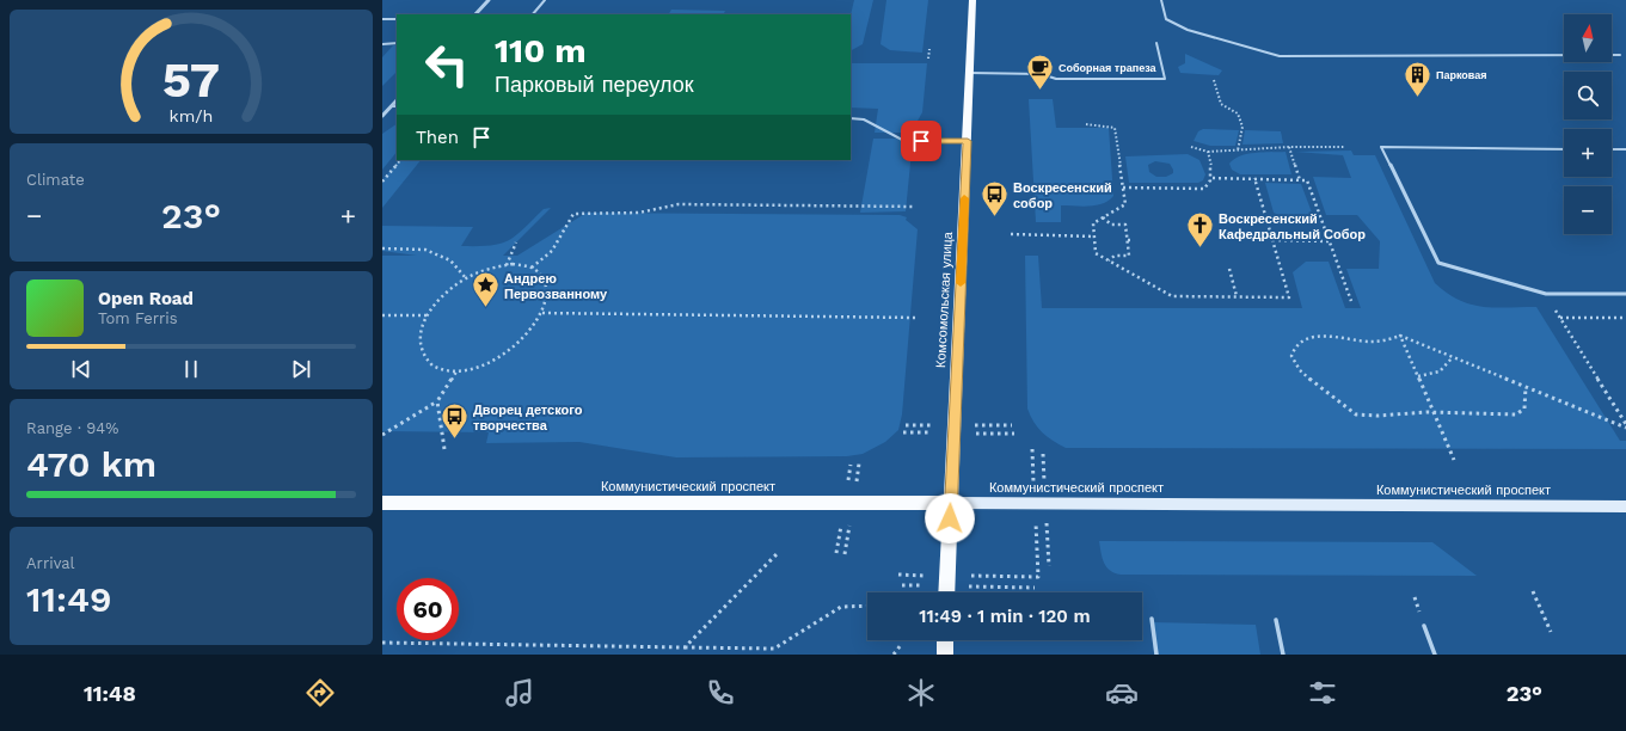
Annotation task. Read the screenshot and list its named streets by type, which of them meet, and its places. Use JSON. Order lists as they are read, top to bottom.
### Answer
{
  "streets": {
    "main road": ["Комсомольская улица", "Коммунистический проспект"]
  },
  "crossings": [
    ["Комсомольская улица", "Коммунистический проспект"]
  ],
  "places": {
    "cafe": ["Соборная трапеза"],
    "building": ["Парковая"],
    "bus stop": ["Воскресенский собор", "Дворец детского творчества"],
    "church": ["Воскресенский Кафедральный Собор"],
    "place": ["Андрею Первозванному"]
  },
  "north": "top",
  "page": {
    "map_buttons": ["+", "−"],
    "turn": ["110 m", "Парковый переулок"],
    "then": "Then",
    "tile": [
      "Climate",
      ["Range · 94%", "470 km"],
      ["Arrival", "11:49"]
    ],
    "heat": ["−", "23°", "+"],
    "song": ["Open Road", "Tom Ferris"],
    "limit": "60",
    "trip": "11:49 · 1 min · 120 m",
    "tabs": ["11:48", "23°"],
    "gauge": ["57", "km/h"]
  }
}
